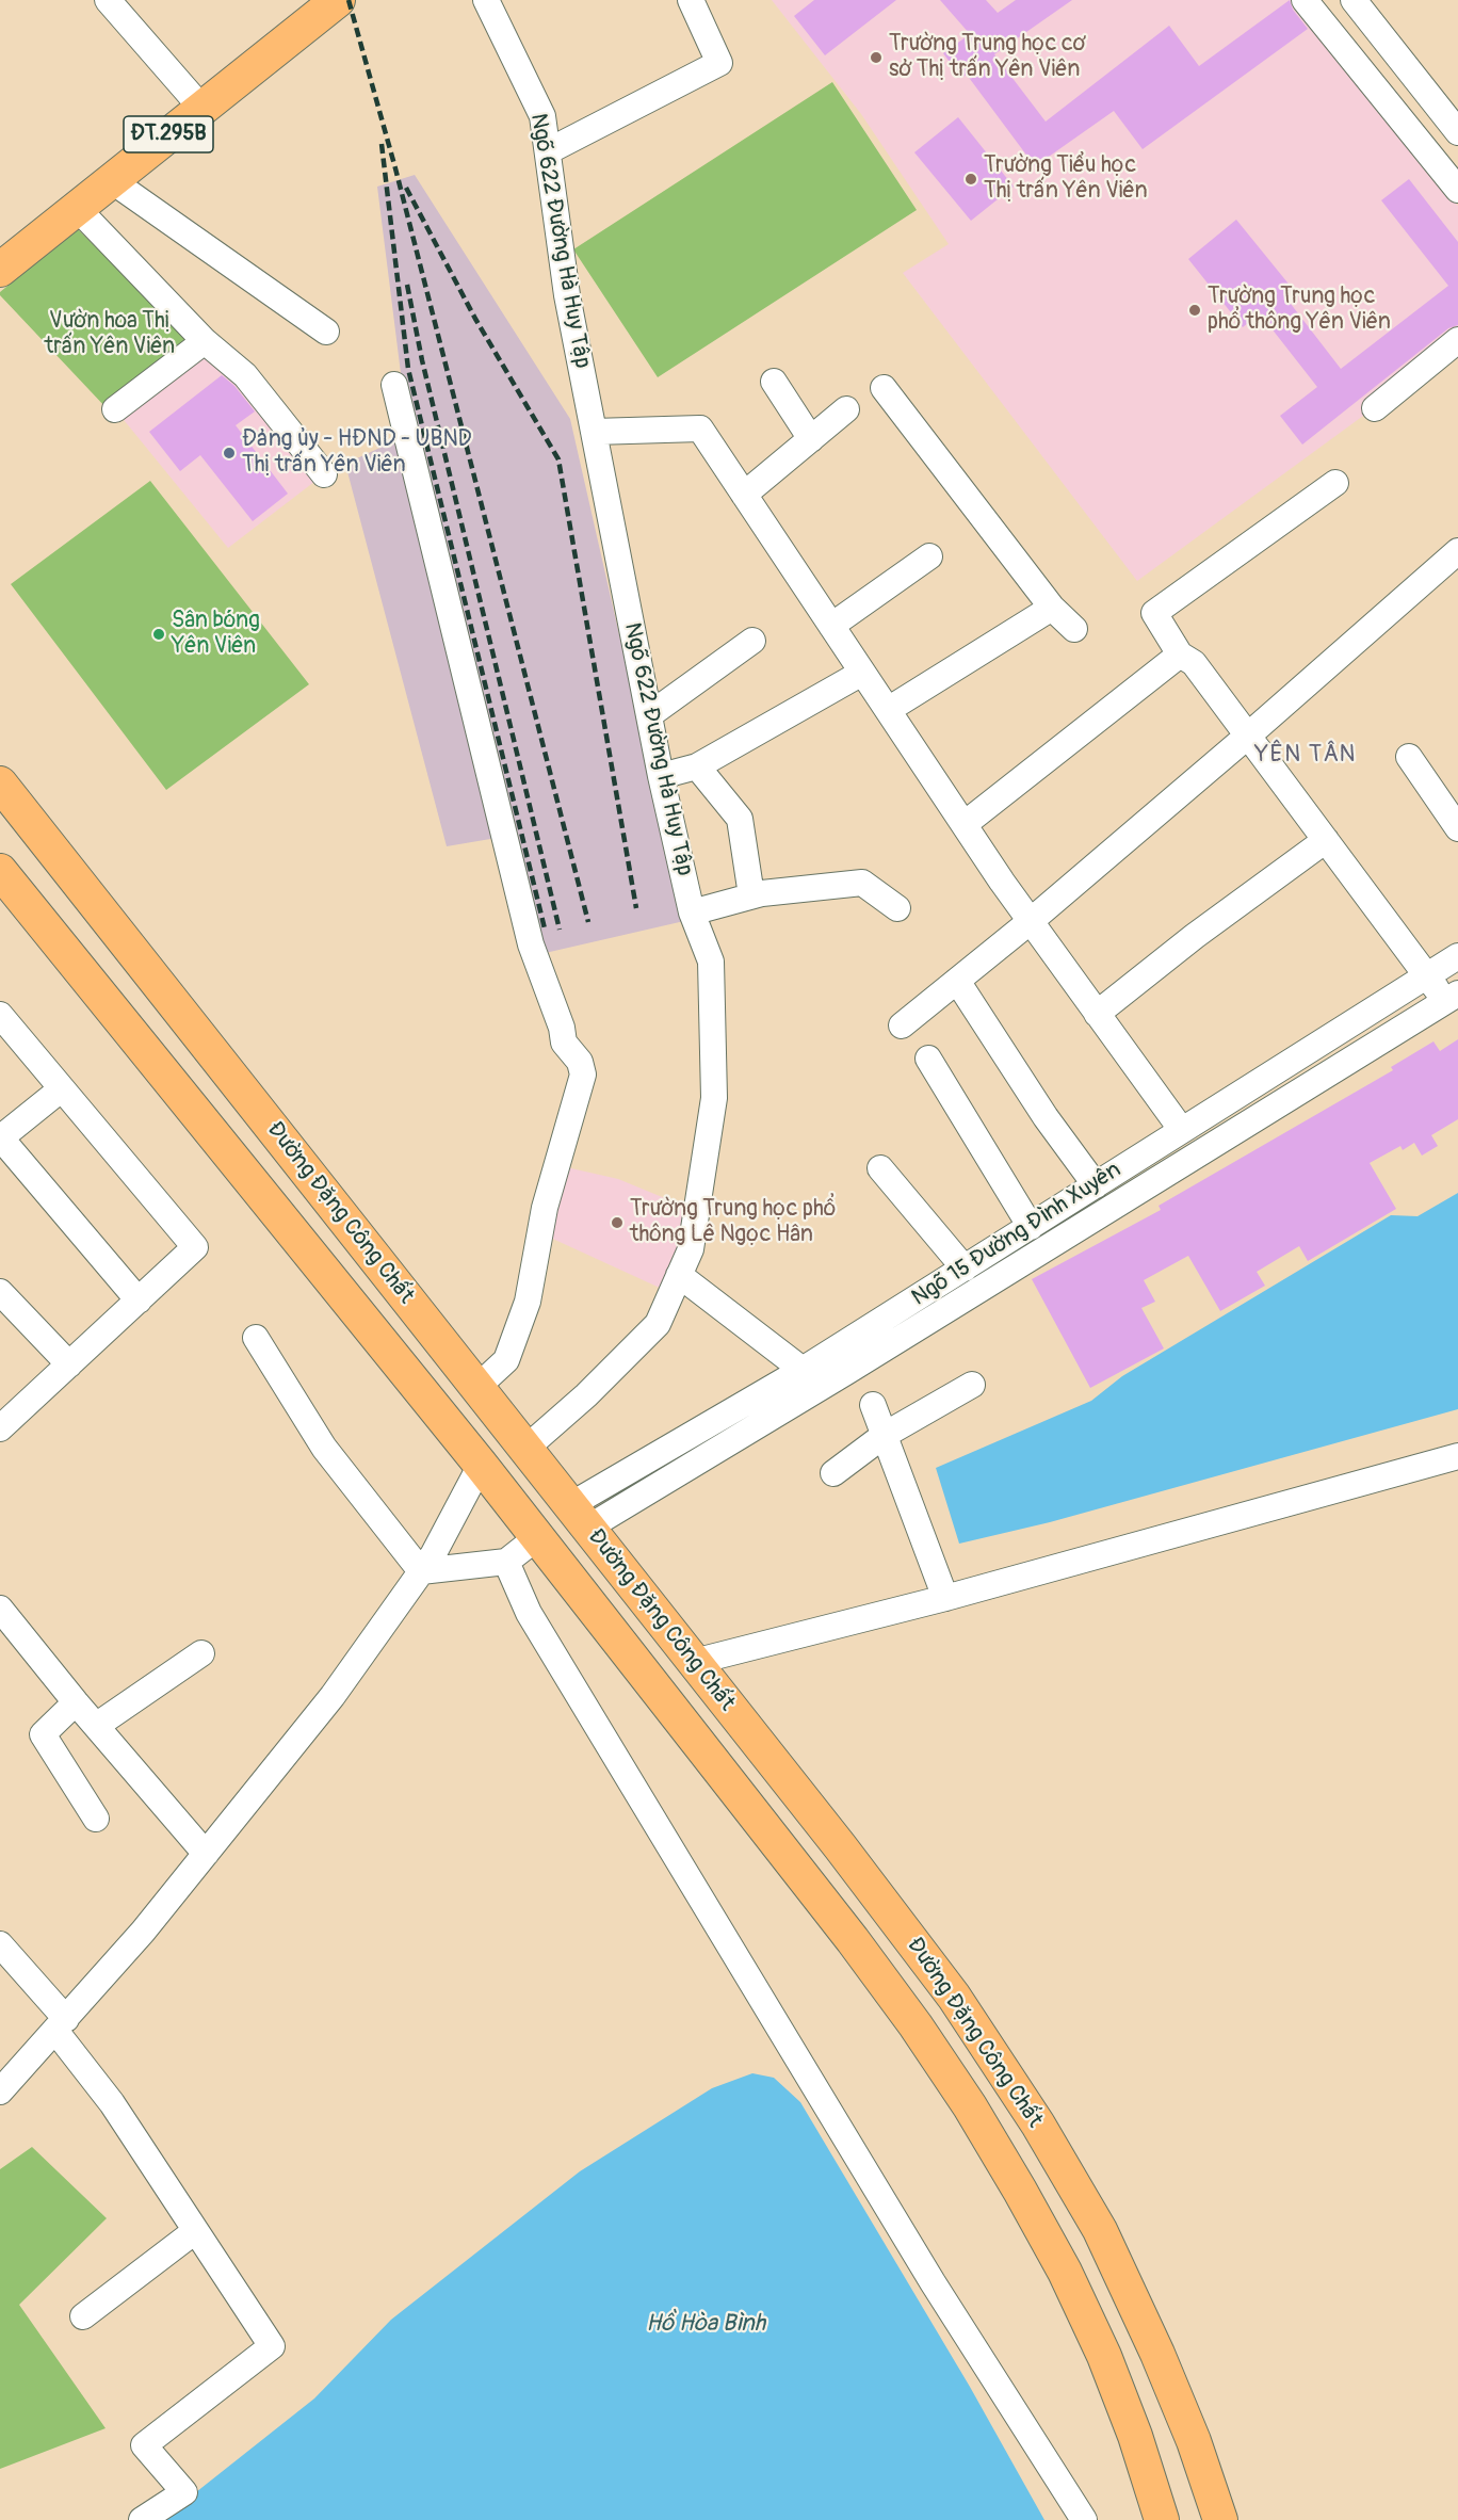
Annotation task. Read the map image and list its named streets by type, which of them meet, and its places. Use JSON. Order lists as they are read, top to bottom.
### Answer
{
  "streets": {
    "main road": ["ĐT.295B", "Đường Đặng Công Chất"],
    "street": ["Ngõ 622 Đường Hà Huy Tập", "Ngõ 15 Đường Đình Xuyên"]
  },
  "crossings": [
    ["Ngõ 622 Đường Hà Huy Tập", "Đường Đặng Công Chất"],
    ["Đường Đặng Công Chất", "Ngõ 15 Đường Đình Xuyên"]
  ],
  "districts": ["YÊN TÂN"],
  "water": ["Hồ Hòa Bình"],
  "parks": ["Vườn hoa Thị trấn Yên Viên"],
  "places": [
    "Trường Trung học cơ sở Thị trấn Yên Viên",
    "Trường Tiểu học Thị trấn Yên Viên",
    "Trường Trung học phổ thông Yên Viên",
    "Đảng ủy - HĐND - UBND Thị trấn Yên Viên",
    "Sân bóng Yên Viên",
    "Trường Trung học phổ thông Lê Ngọc Hân"
  ]
}
